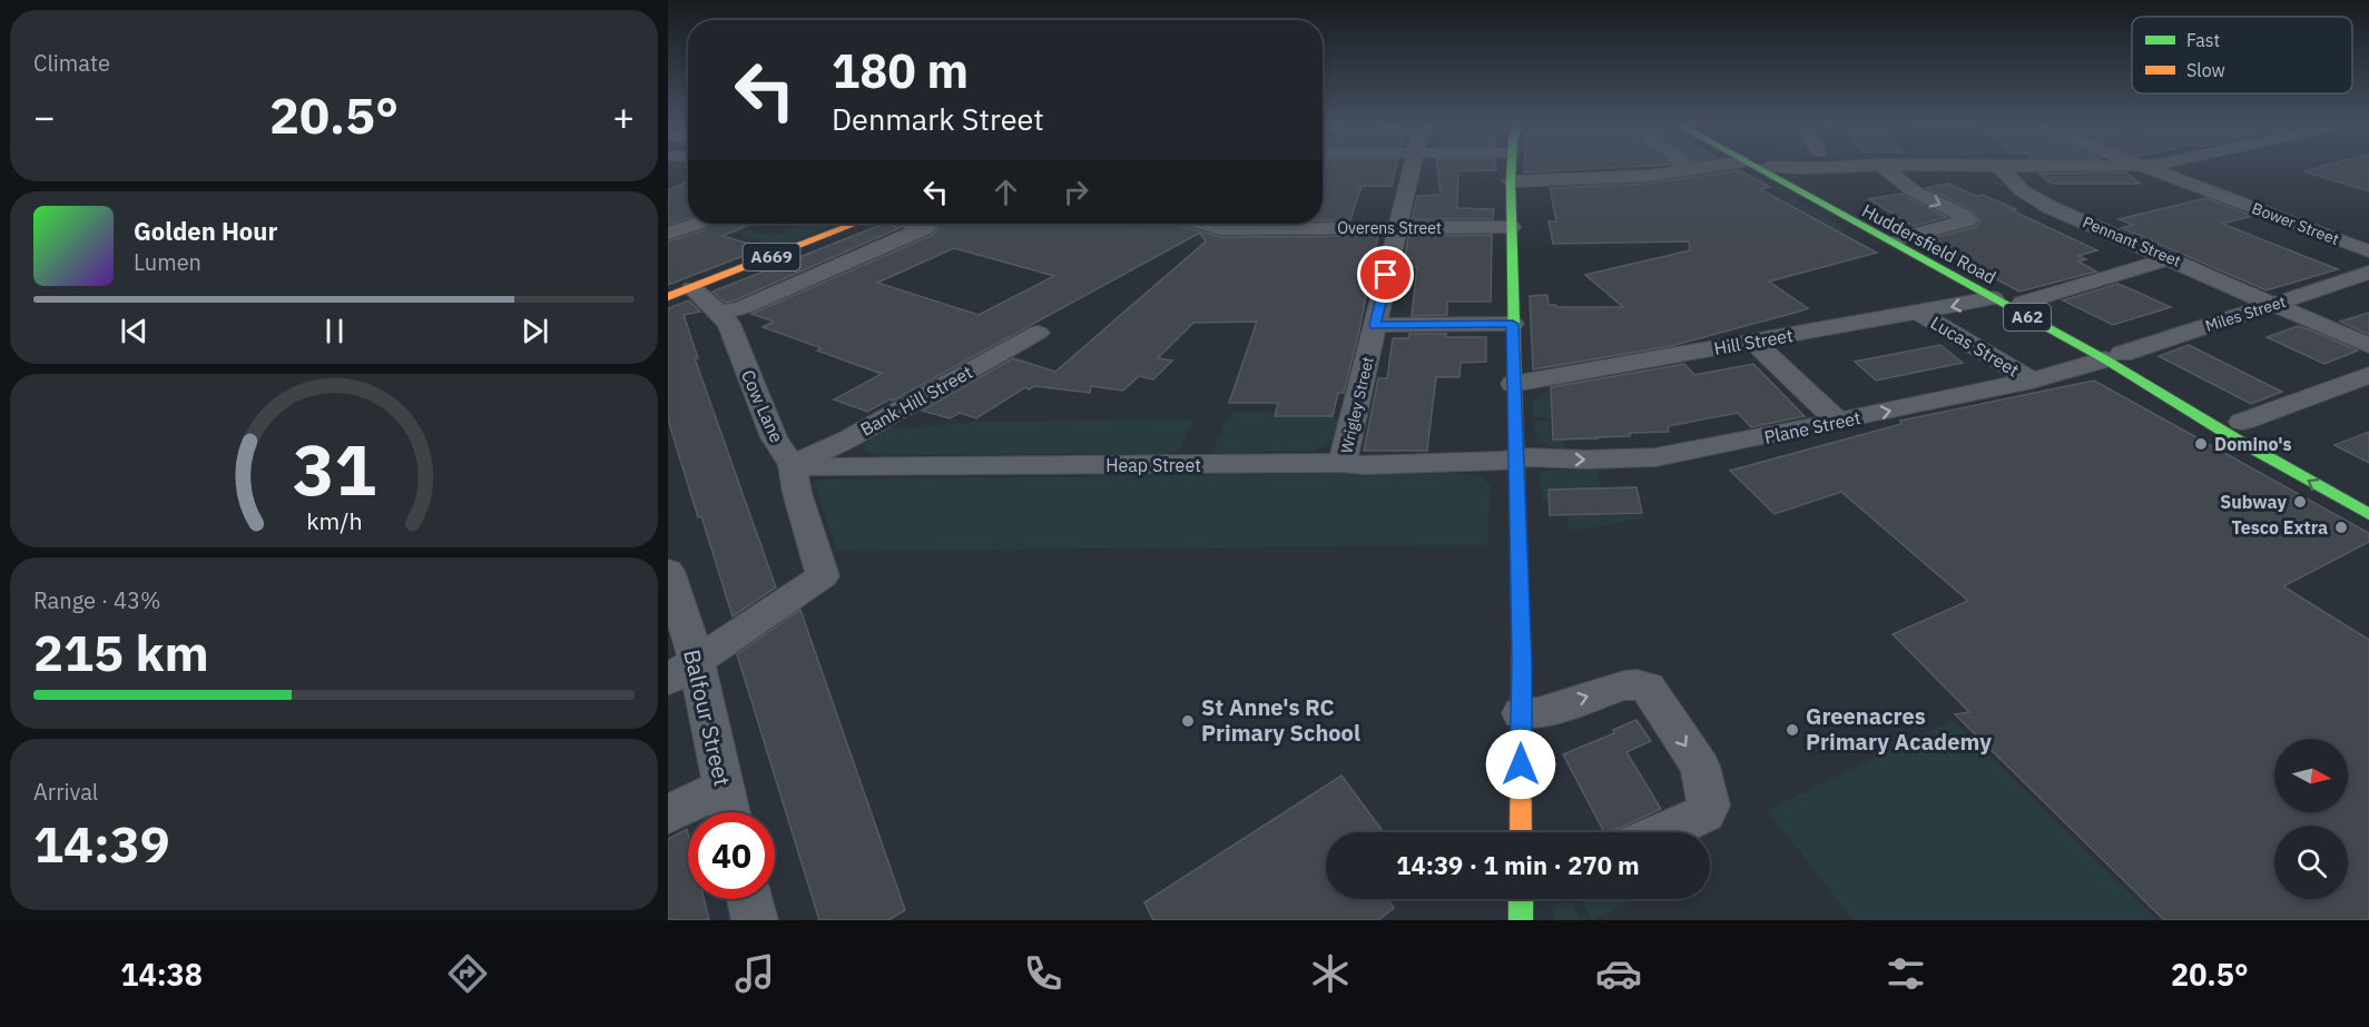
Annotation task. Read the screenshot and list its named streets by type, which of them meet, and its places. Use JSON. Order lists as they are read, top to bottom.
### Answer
{
  "streets": {
    "main road": ["Huddersfield Road", "A669", "A62"],
    "street": [
      "Bower Street",
      "Overens Street",
      "Pennant Street",
      "Miles Street",
      "Hill Street",
      "Lucas Street",
      "Bank Hill Street",
      "Wrigley Street",
      "Cow Lane",
      "Plane Street",
      "Heap Street",
      "Balfour Street"
    ]
  },
  "crossings": [
    ["Overens Street", "Wrigley Street"],
    ["Pennant Street", "Miles Street"],
    ["Huddersfield Road", "Miles Street"],
    ["Huddersfield Road", "Hill Street"],
    ["Huddersfield Road", "Plane Street"],
    ["A669", "Cow Lane"],
    ["Miles Street", "Plane Street"],
    ["Hill Street", "Lucas Street"],
    ["Lucas Street", "Plane Street"],
    ["Bank Hill Street", "Cow Lane"],
    ["Bank Hill Street", "Heap Street"],
    ["Wrigley Street", "Heap Street"],
    ["Cow Lane", "Heap Street"],
    ["Cow Lane", "Balfour Street"],
    ["Plane Street", "Heap Street"]
  ],
  "one_way": ["Plane Street"],
  "places": [
    "Domino's",
    "Subway",
    "Tesco Extra",
    "St Anne's RC Primary School",
    "Greenacres Primary Academy"
  ],
  "legend": ["Fast", "Slow"],
  "north": "right",
  "page": {
    "tile": [
      "Climate",
      ["Range · 43%", "215 km"],
      ["Arrival", "14:39"]
    ],
    "turn": ["180 m", "Denmark Street"],
    "heat": ["−", "20.5°", "+"],
    "song": ["Golden Hour", "Lumen"],
    "limit": "40",
    "trip": "14:39 · 1 min · 270 m",
    "tabs": ["14:38", "20.5°"],
    "gauge": ["31", "km/h"]
  }
}
